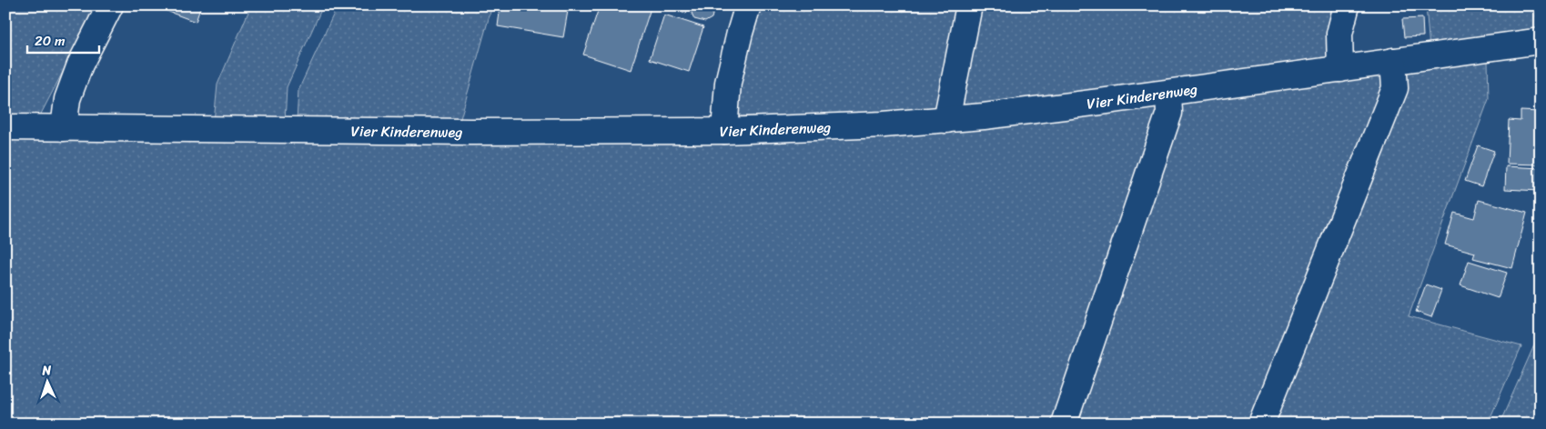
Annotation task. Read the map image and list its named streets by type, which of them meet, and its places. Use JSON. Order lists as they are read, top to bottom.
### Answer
{
  "streets": {
    "street": ["Vier Kinderenweg"]
  },
  "scale_bar": "20 m",
  "north": "top"
}
